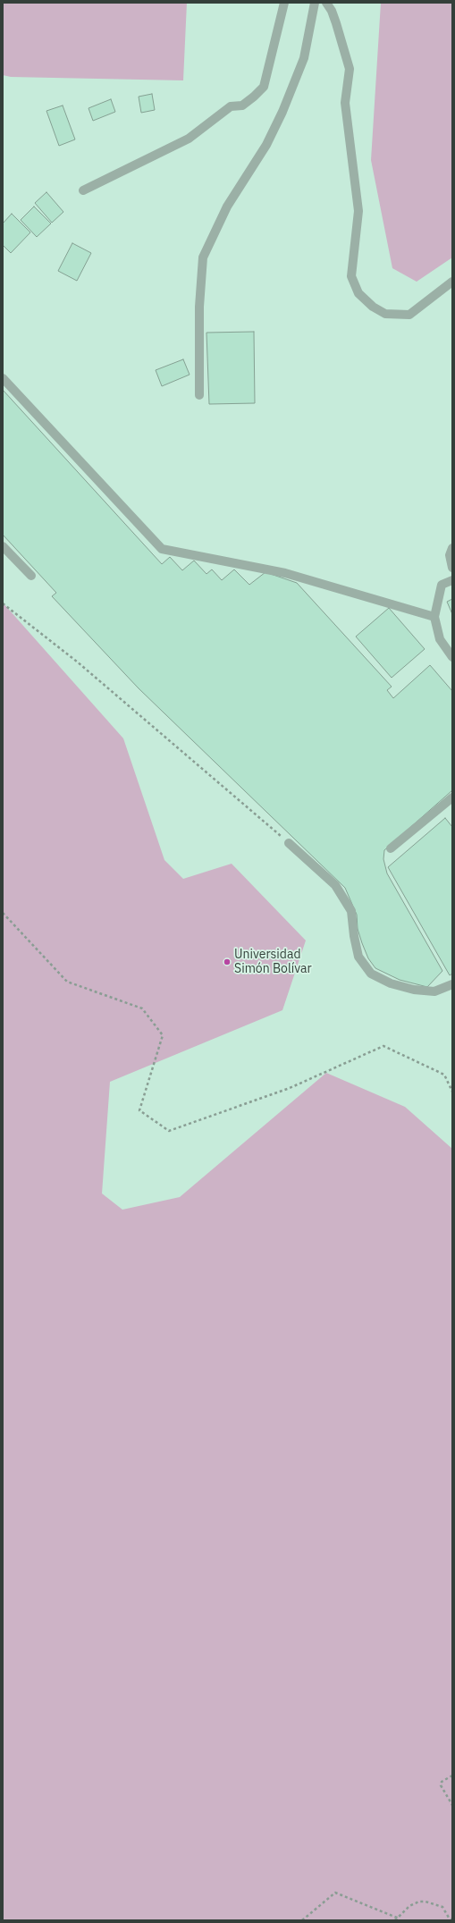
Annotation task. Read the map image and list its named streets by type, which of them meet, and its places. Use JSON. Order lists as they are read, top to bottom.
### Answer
{
  "places": ["Universidad Simón Bolívar"]
}
